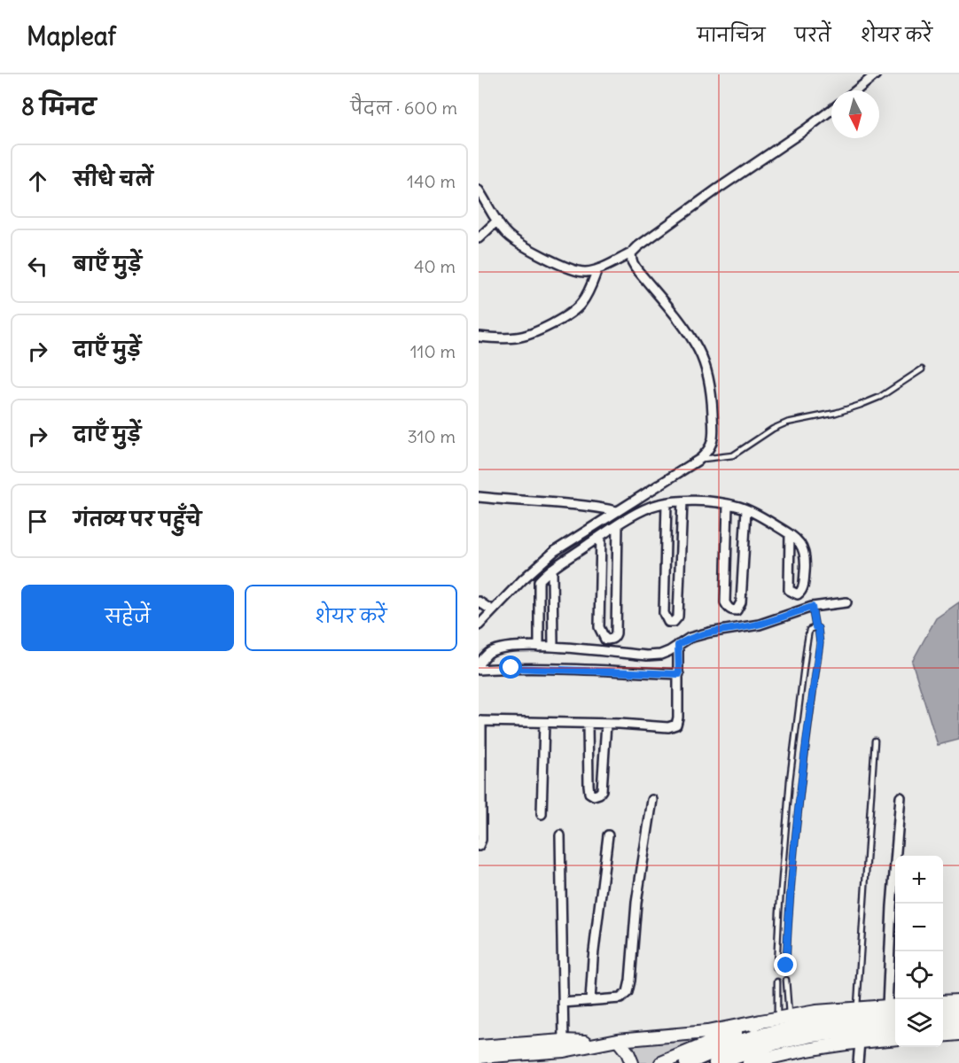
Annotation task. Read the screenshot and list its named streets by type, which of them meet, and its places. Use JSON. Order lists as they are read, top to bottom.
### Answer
{
  "north": "bottom",
  "page": {
    "header": "Mapleaf",
    "nav": ["मानचित्र", "परतें", "शेयर करें"],
    "heading": ["8 मिनट", "पैदल · 600 m"],
    "list": [
      ["सीधे चलें", "140 m"],
      ["बाएँ मुड़ें", "40 m"],
      ["दाएँ मुड़ें", "110 m"],
      ["दाएँ मुड़ें", "310 m"],
      "गंतव्य पर पहुँचे"
    ],
    "buttons": ["सहेजें", "शेयर करें"],
    "map_buttons": ["+", "−"]
  }
}
